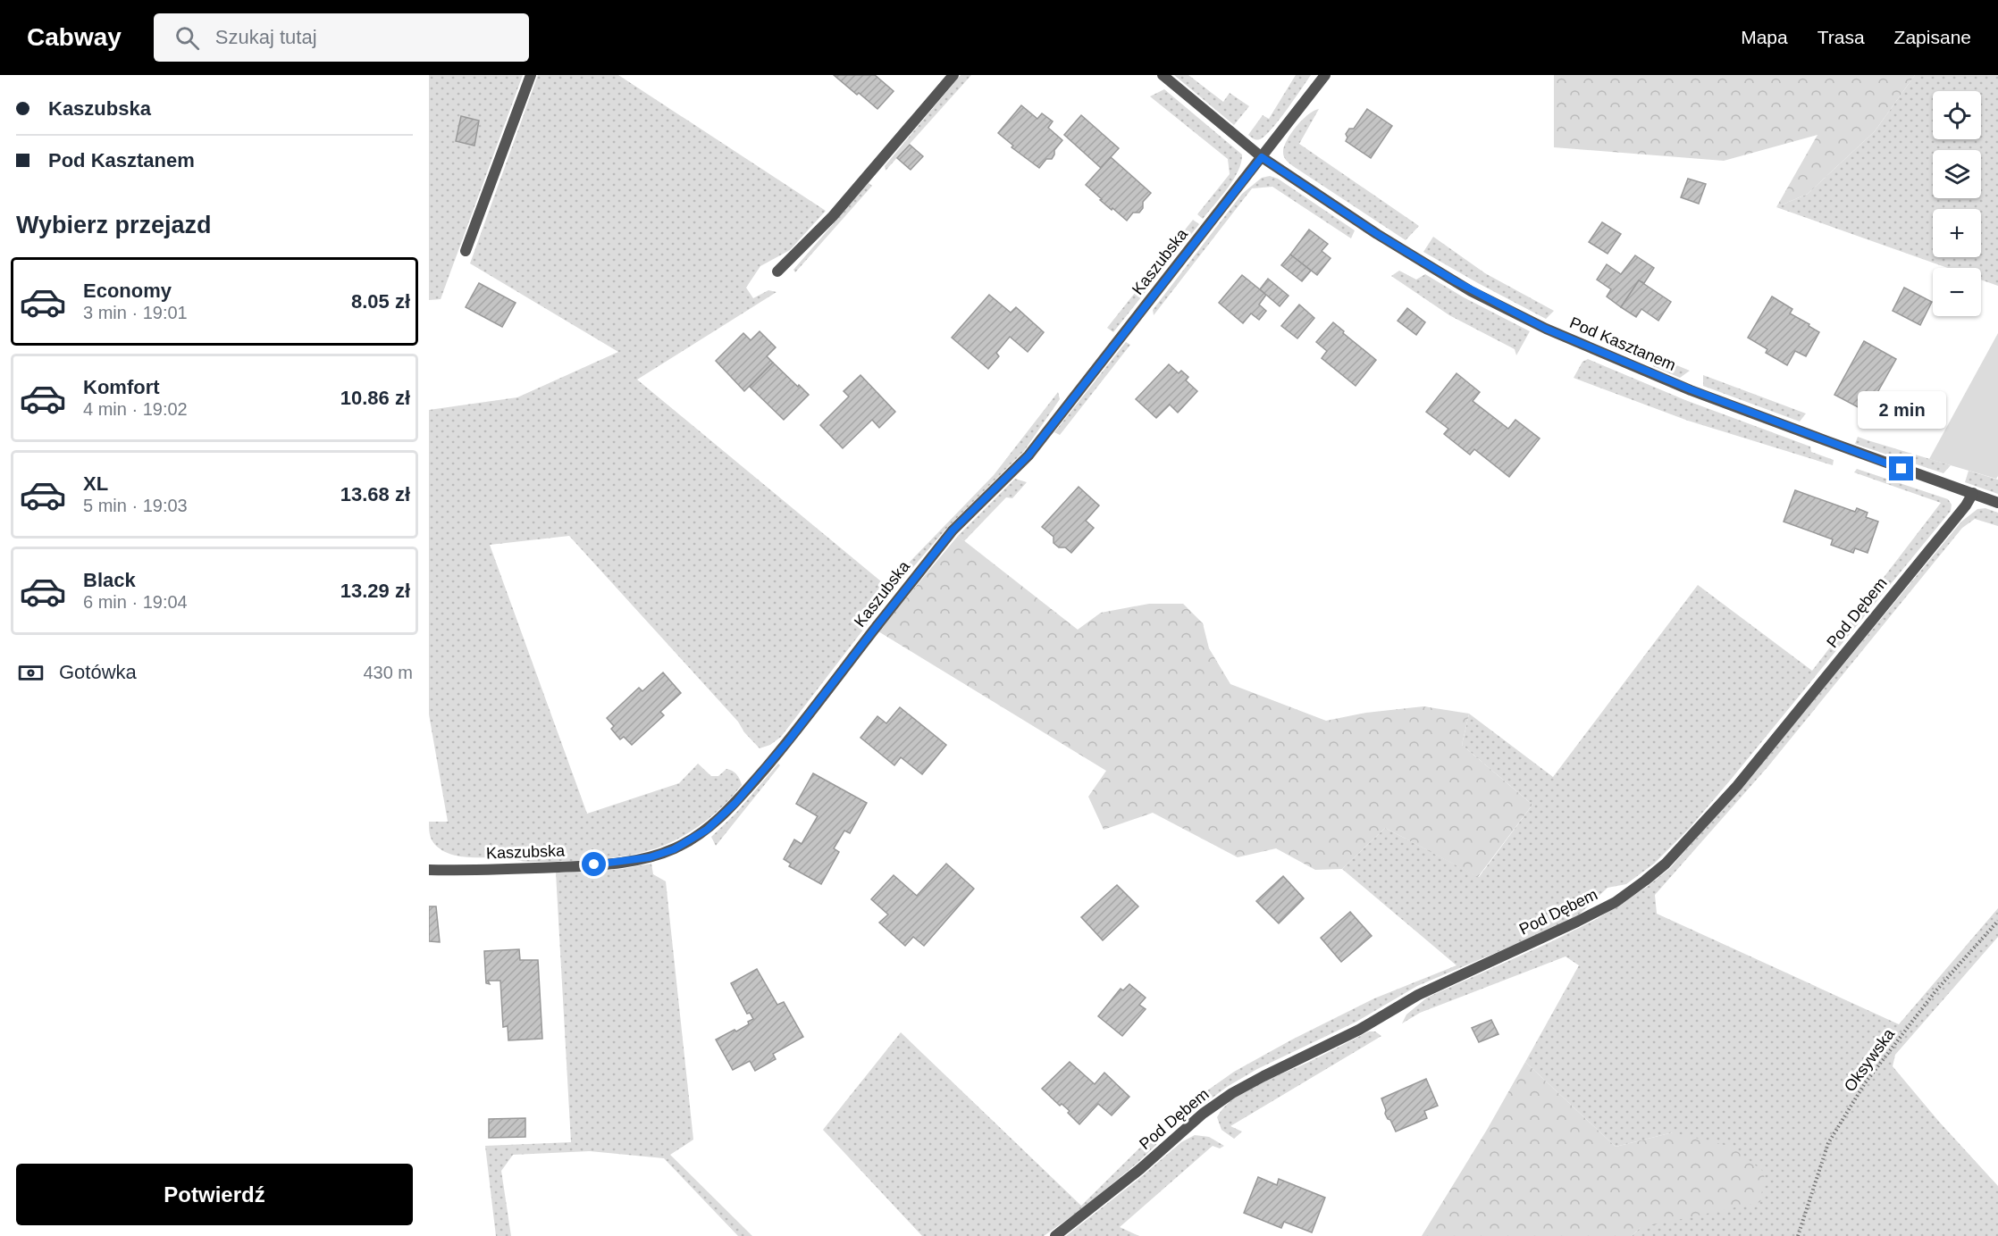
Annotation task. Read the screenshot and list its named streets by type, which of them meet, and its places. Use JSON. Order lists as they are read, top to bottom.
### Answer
{
  "streets": {
    "street": ["Kaszubska", "Pod Kasztanem", "Pod Dębem"],
    "path": ["Oksywska"]
  },
  "crossings": [
    ["Kaszubska", "Pod Kasztanem"],
    ["Pod Kasztanem", "Pod Dębem"]
  ],
  "page": {
    "header": "Cabway",
    "search": "Szukaj tutaj",
    "nav": ["Mapa", "Trasa", "Zapisane"],
    "banner": ["Kaszubska", "Pod Kasztanem"],
    "map_buttons": ["+", "−"],
    "heading": "Wybierz przejazd",
    "list": [
      {
        "name": "Economy",
        "note": "3 min · 19:01",
        "value": "8.05 zł"
      },
      {
        "name": "Komfort",
        "note": "4 min · 19:02",
        "value": "10.86 zł"
      },
      {
        "name": "XL",
        "note": "5 min · 19:03",
        "value": "13.68 zł"
      },
      {
        "name": "Black",
        "note": "6 min · 19:04",
        "value": "13.29 zł"
      }
    ],
    "bubble": "2 min",
    "pay": ["Gotówka", "430 m"],
    "buttons": "Potwierdź"
  }
}
